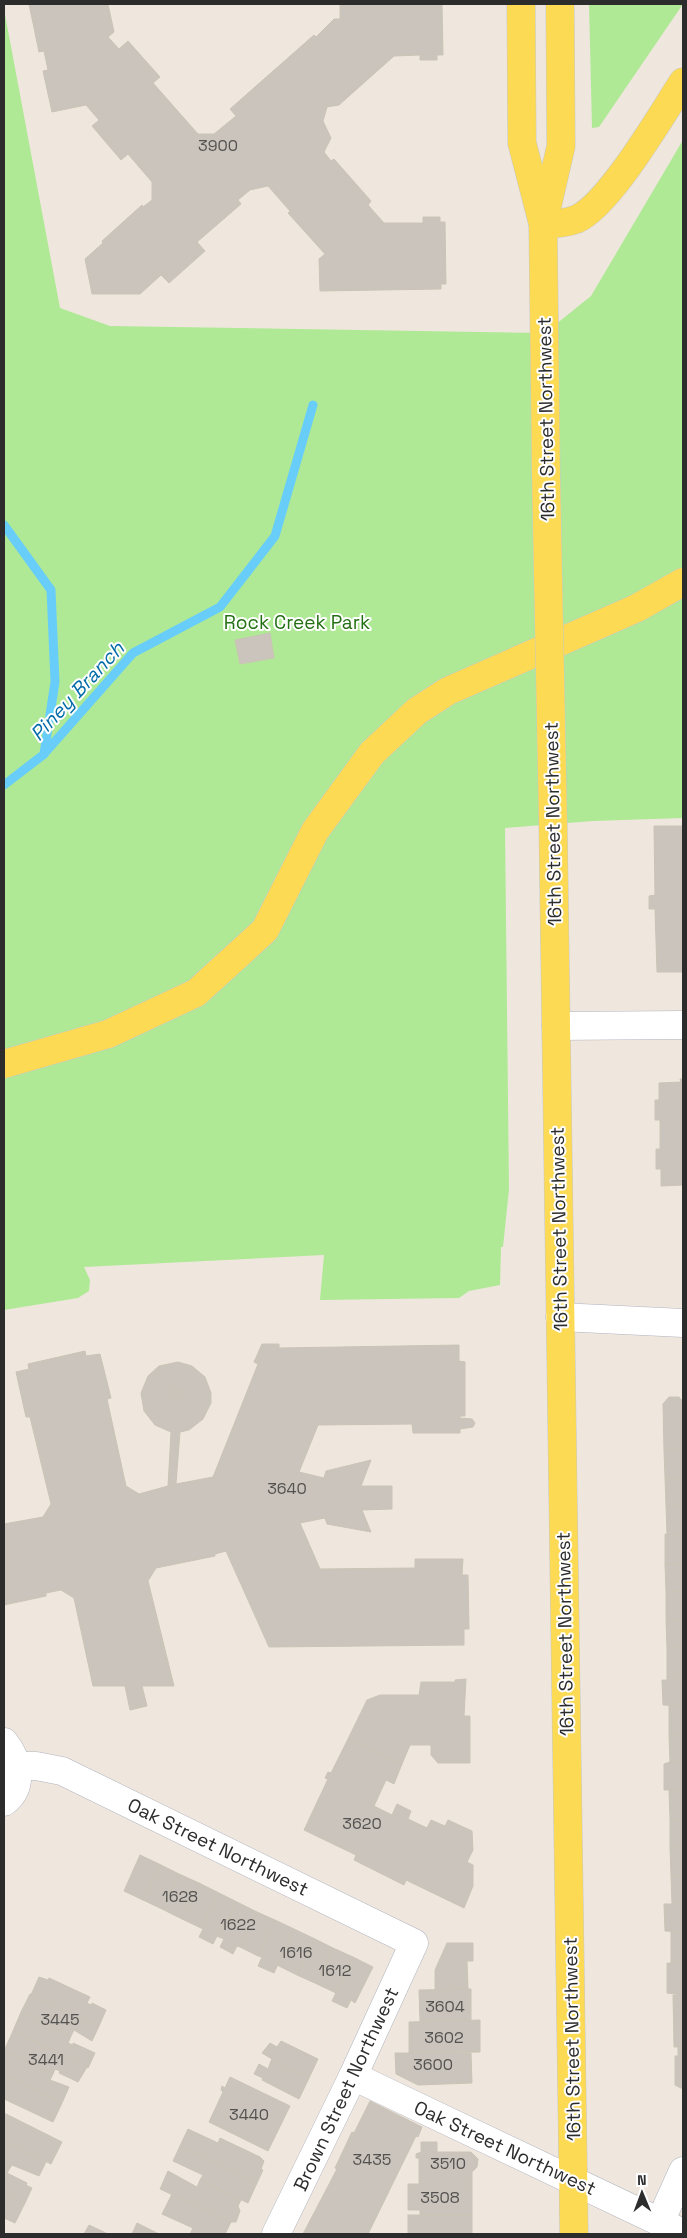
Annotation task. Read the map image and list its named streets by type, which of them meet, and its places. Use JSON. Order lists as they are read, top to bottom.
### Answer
{
  "streets": {
    "main road": ["16th Street Northwest"],
    "street": ["Oak Street Northwest", "Brown Street Northwest"]
  },
  "crossings": [
    ["16th Street Northwest", "Oak Street Northwest"],
    ["Oak Street Northwest", "Brown Street Northwest"]
  ],
  "water": ["Piney Branch"],
  "parks": ["Rock Creek Park"],
  "house_numbers": [
    "3900",
    "3640",
    "3620",
    "1628",
    "1622",
    "1616",
    "1612",
    "3604",
    "3445",
    "3602",
    "3441",
    "3600",
    "3440",
    "3435",
    "3510",
    "3508"
  ],
  "north": "top"
}
